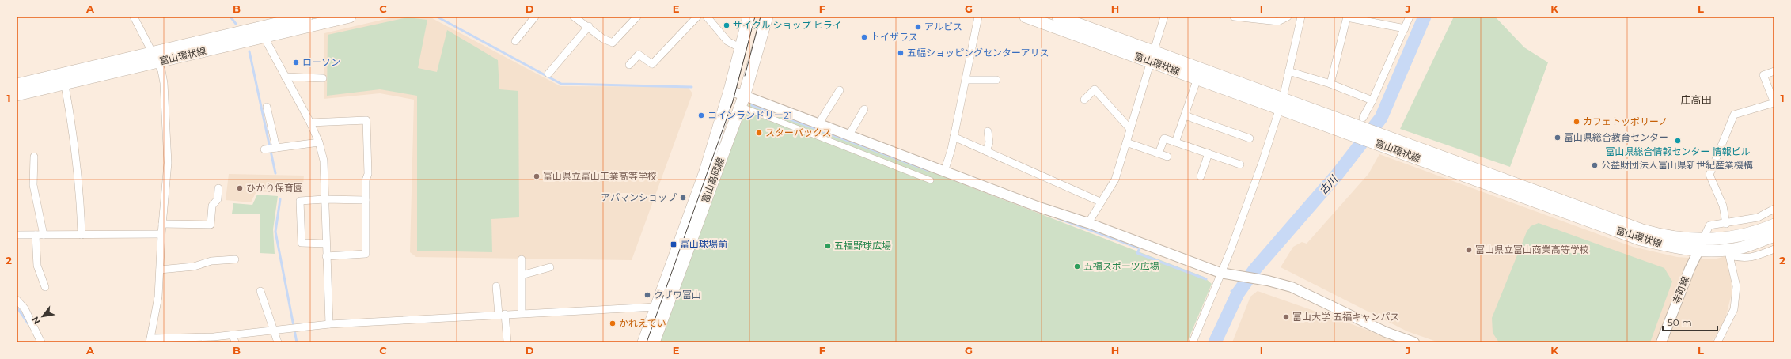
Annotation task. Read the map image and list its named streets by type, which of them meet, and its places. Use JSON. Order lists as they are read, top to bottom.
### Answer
{
  "streets": {
    "main road": ["富山環状線", "富山高岡線"],
    "street": ["寺町線"]
  },
  "crossings": [
    ["富山環状線", "寺町線"]
  ],
  "districts": ["庄高田"],
  "water": ["古川"],
  "places": {
    "other": [
      "サイクル ショップ ヒライ",
      "アルビス",
      "トイザラス",
      "五幅ショッピングセンターアリス",
      "ローソン",
      "コインランドリー21",
      "カフェトッポリーノ",
      "スターバックス",
      "富山県総合教育センター",
      "富山県総合情報センター 情報ビル",
      "公益財団法人富山県新世紀産業機構",
      "富山県立富山工業高等学校",
      "ひかり保育園",
      "アパマンショップ",
      "五福野球広場",
      "富山県立富山商業高等学校",
      "五福スポーツ広場",
      "クザワ富山",
      "富山大学 五福キャンパス",
      "かれえてい"
    ],
    "transit": ["富山球場前"]
  },
  "scale_bar": "50 m",
  "north": "bottom left",
  "grid": {
    "columns": [
      "A",
      "B",
      "C",
      "D",
      "E",
      "F",
      "G",
      "H",
      "I",
      "J",
      "K",
      "L"
    ],
    "rows": ["1", "2"]
  }
}
